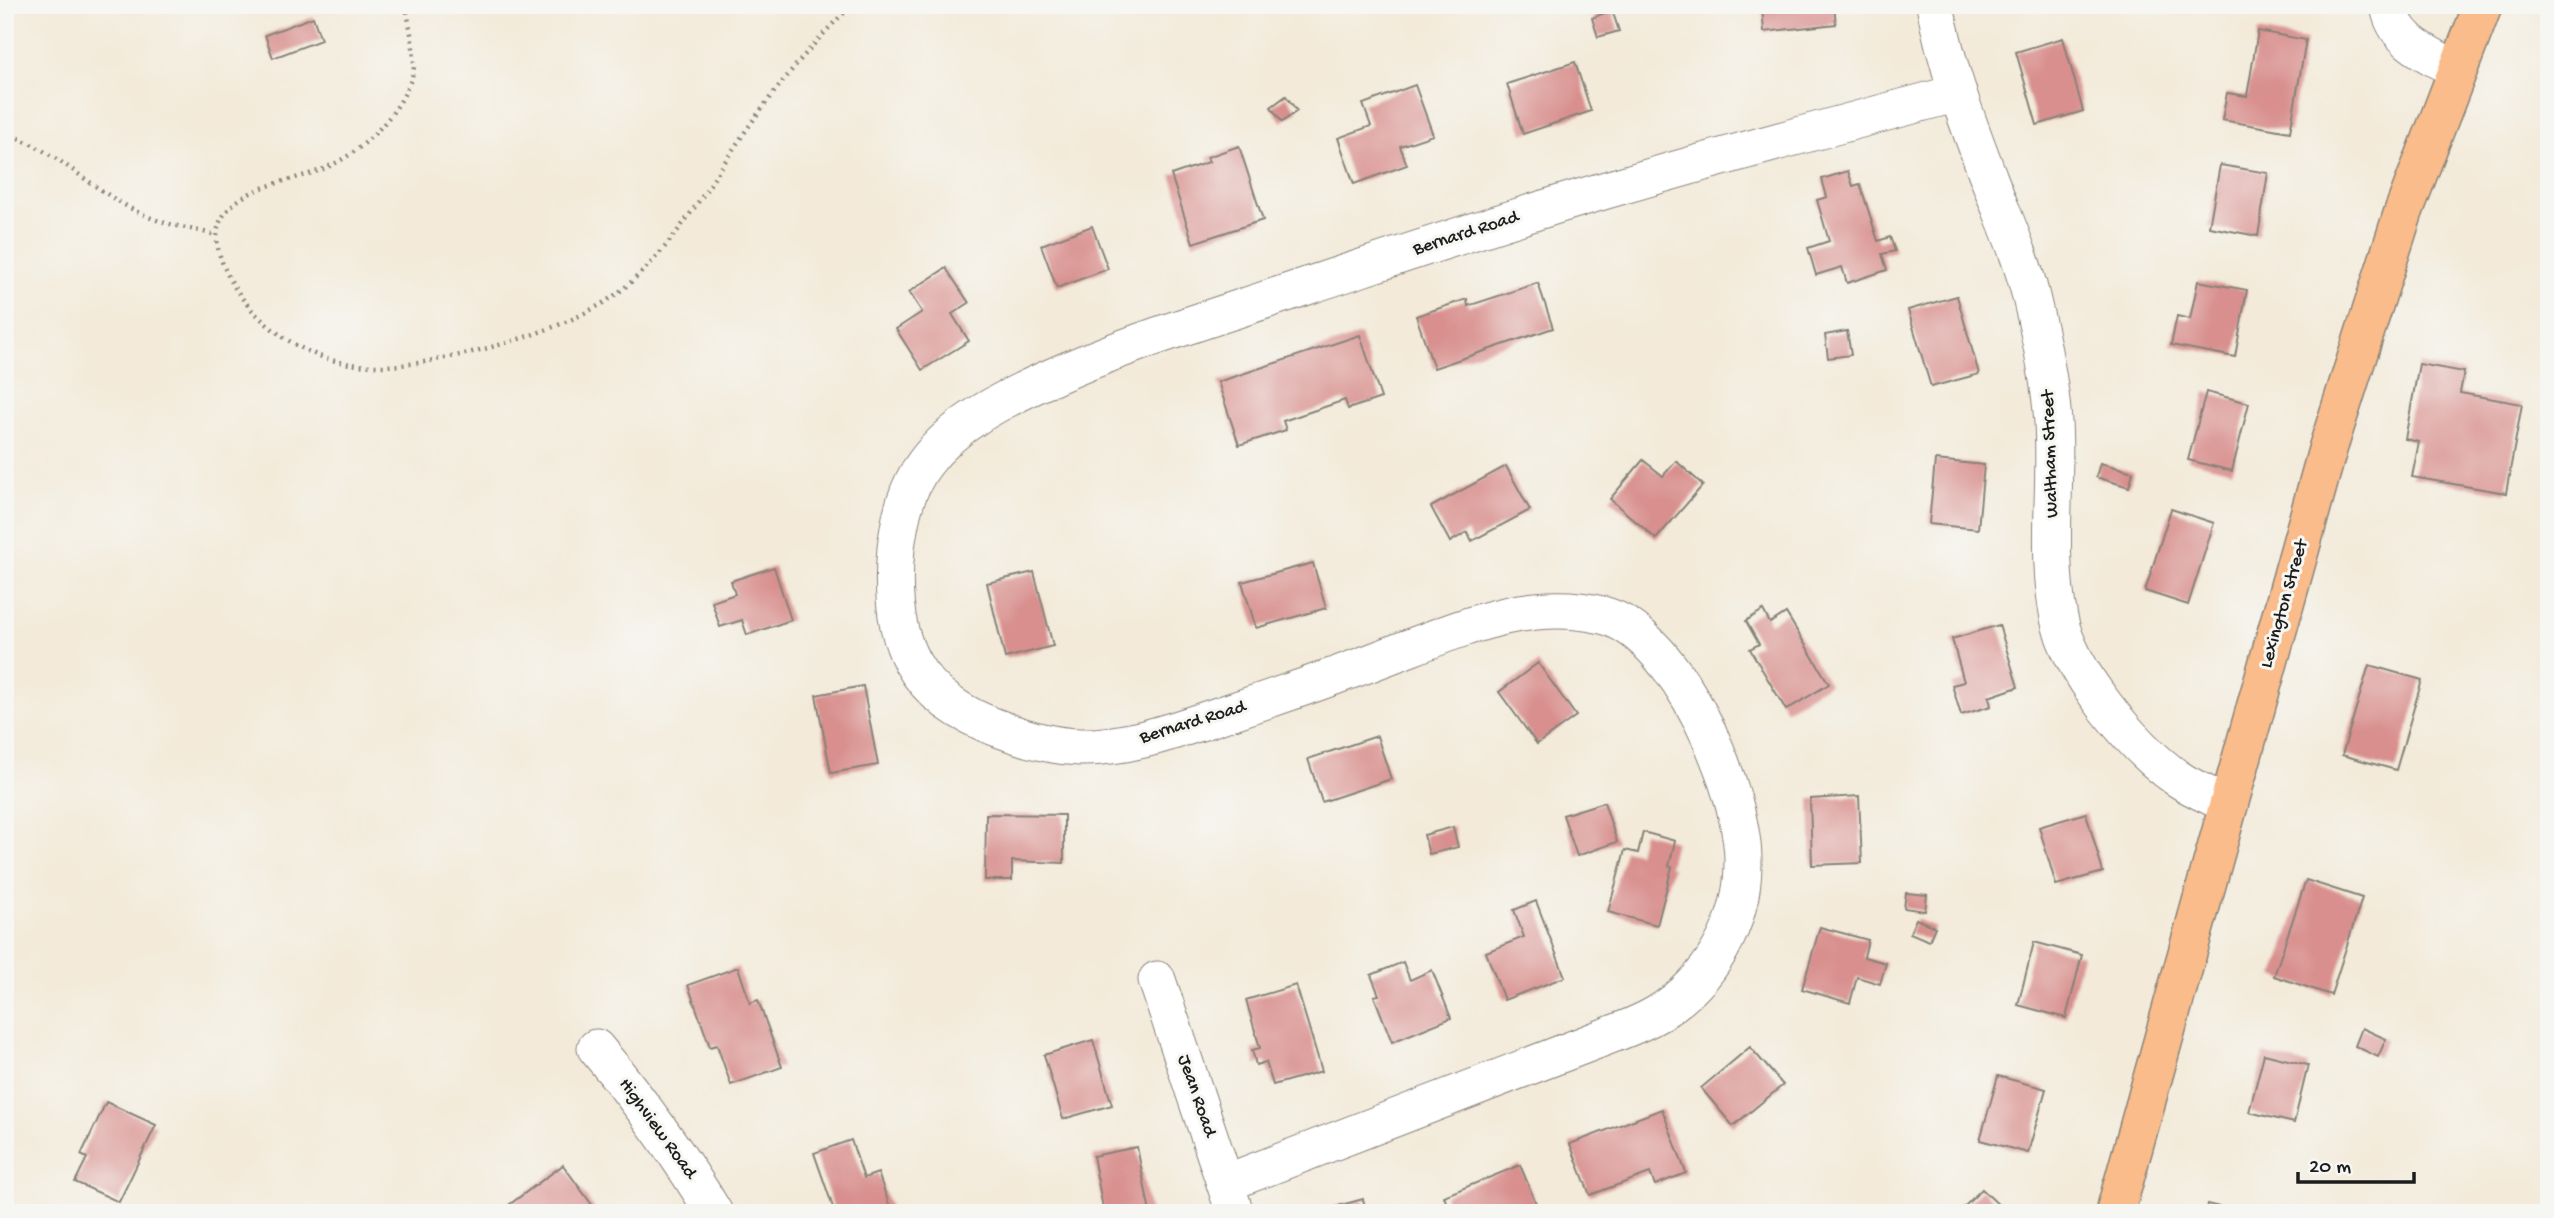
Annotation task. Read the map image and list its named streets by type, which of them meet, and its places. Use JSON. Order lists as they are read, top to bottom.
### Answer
{
  "streets": {
    "main road": ["Lexington Street"],
    "street": [
      "Bernard Road",
      "Waltham Street",
      "Jean Road",
      "Highview Road"
    ]
  },
  "crossings": [
    ["Bernard Road", "Waltham Street"],
    ["Bernard Road", "Jean Road"],
    ["Waltham Street", "Lexington Street"]
  ],
  "scale_bar": "20 m"
}
